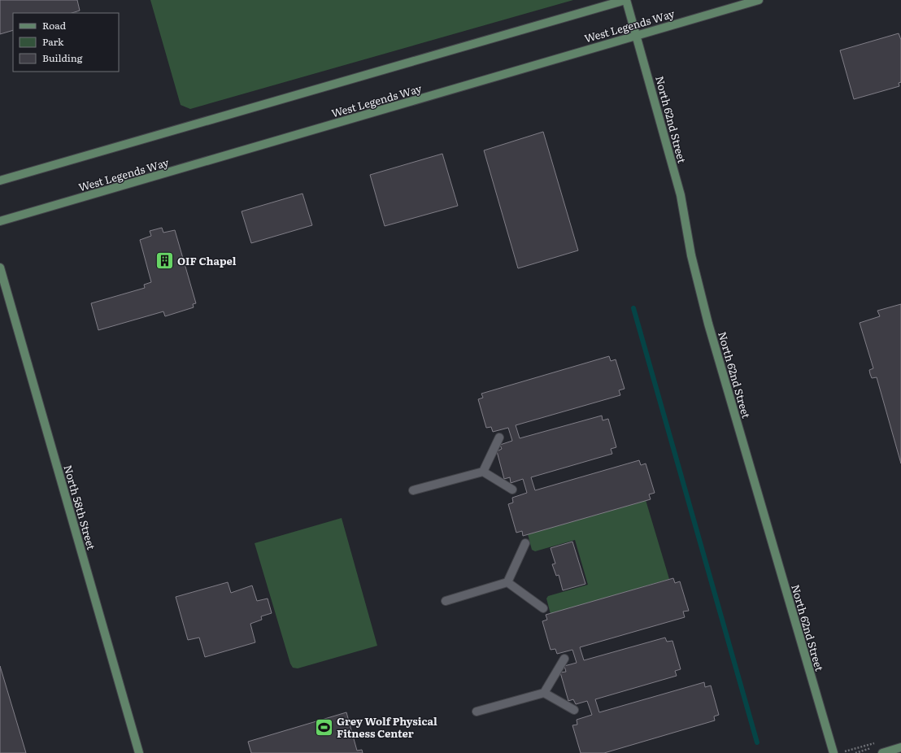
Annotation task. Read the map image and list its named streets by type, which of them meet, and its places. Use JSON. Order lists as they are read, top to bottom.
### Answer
{
  "streets": {
    "street": ["West Legends Way", "North 62nd Street", "North 58th Street"]
  },
  "crossings": [
    ["West Legends Way", "North 62nd Street"]
  ],
  "places": {
    "building": ["OIF Chapel"],
    "sports": ["Grey Wolf Physical Fitness Center"]
  },
  "legend": ["Road", "Park", "Building"]
}
